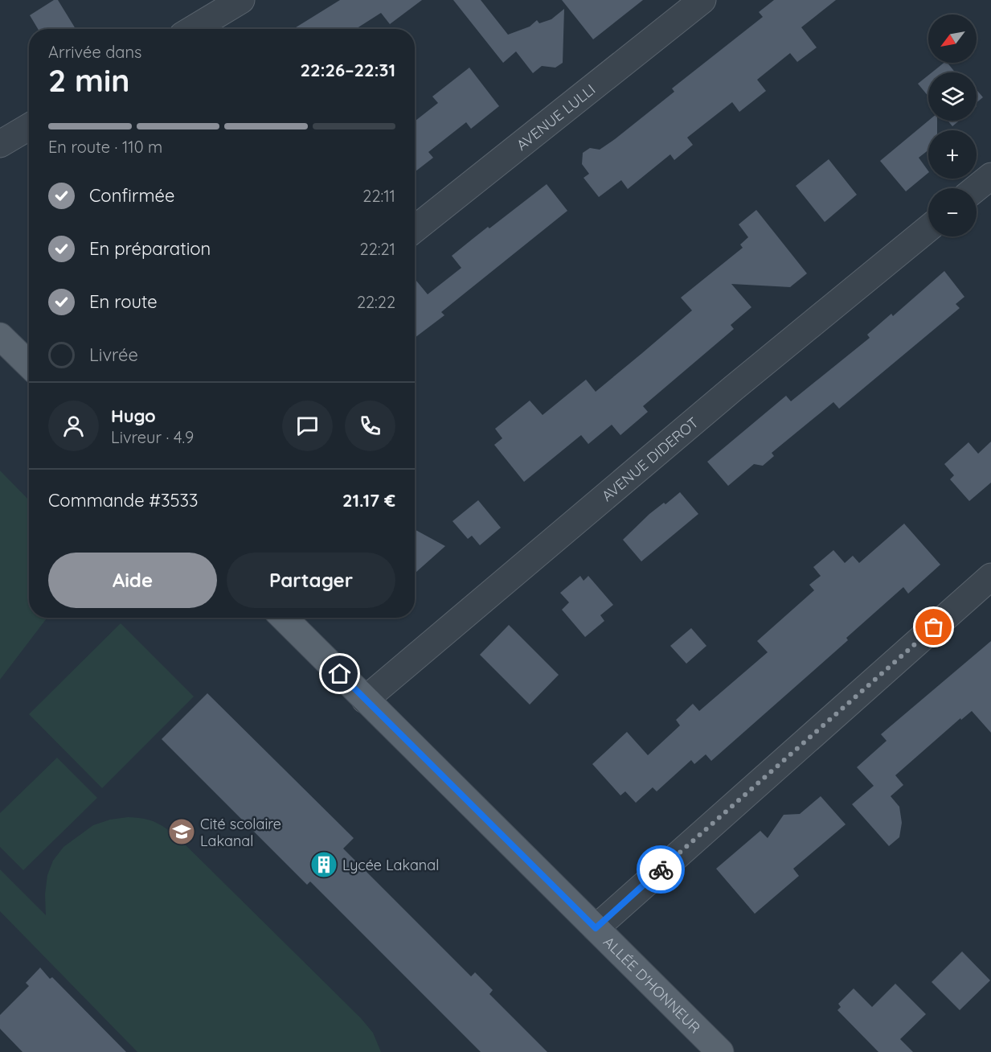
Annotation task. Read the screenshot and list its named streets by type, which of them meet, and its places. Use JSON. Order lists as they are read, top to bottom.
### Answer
{
  "streets": {
    "main road": ["ALLÉE D'HONNEUR"],
    "street": ["AVENUE LULLI", "AVENUE DIDEROT"]
  },
  "crossings": [
    ["AVENUE DIDEROT", "ALLÉE D'HONNEUR"]
  ],
  "places": {
    "school or university": ["Cité scolaire Lakanal"],
    "building": ["Lycée Lakanal"]
  },
  "north": "bottom left",
  "page": {
    "map_buttons": ["+", "−"],
    "heading": ["2 min", "Arrivée dans", "22:26–22:31"],
    "panel": [
      "Hugo",
      "Livreur · 4.9",
      "Commande #3533",
      "21.17 €"
    ],
    "bar": "En route · 110 m",
    "list": [
      ["Confirmée", "22:11"],
      ["En préparation", "22:21"],
      ["En route", "22:22"],
      "Livrée"
    ],
    "buttons": ["Aide", "Partager"]
  }
}
